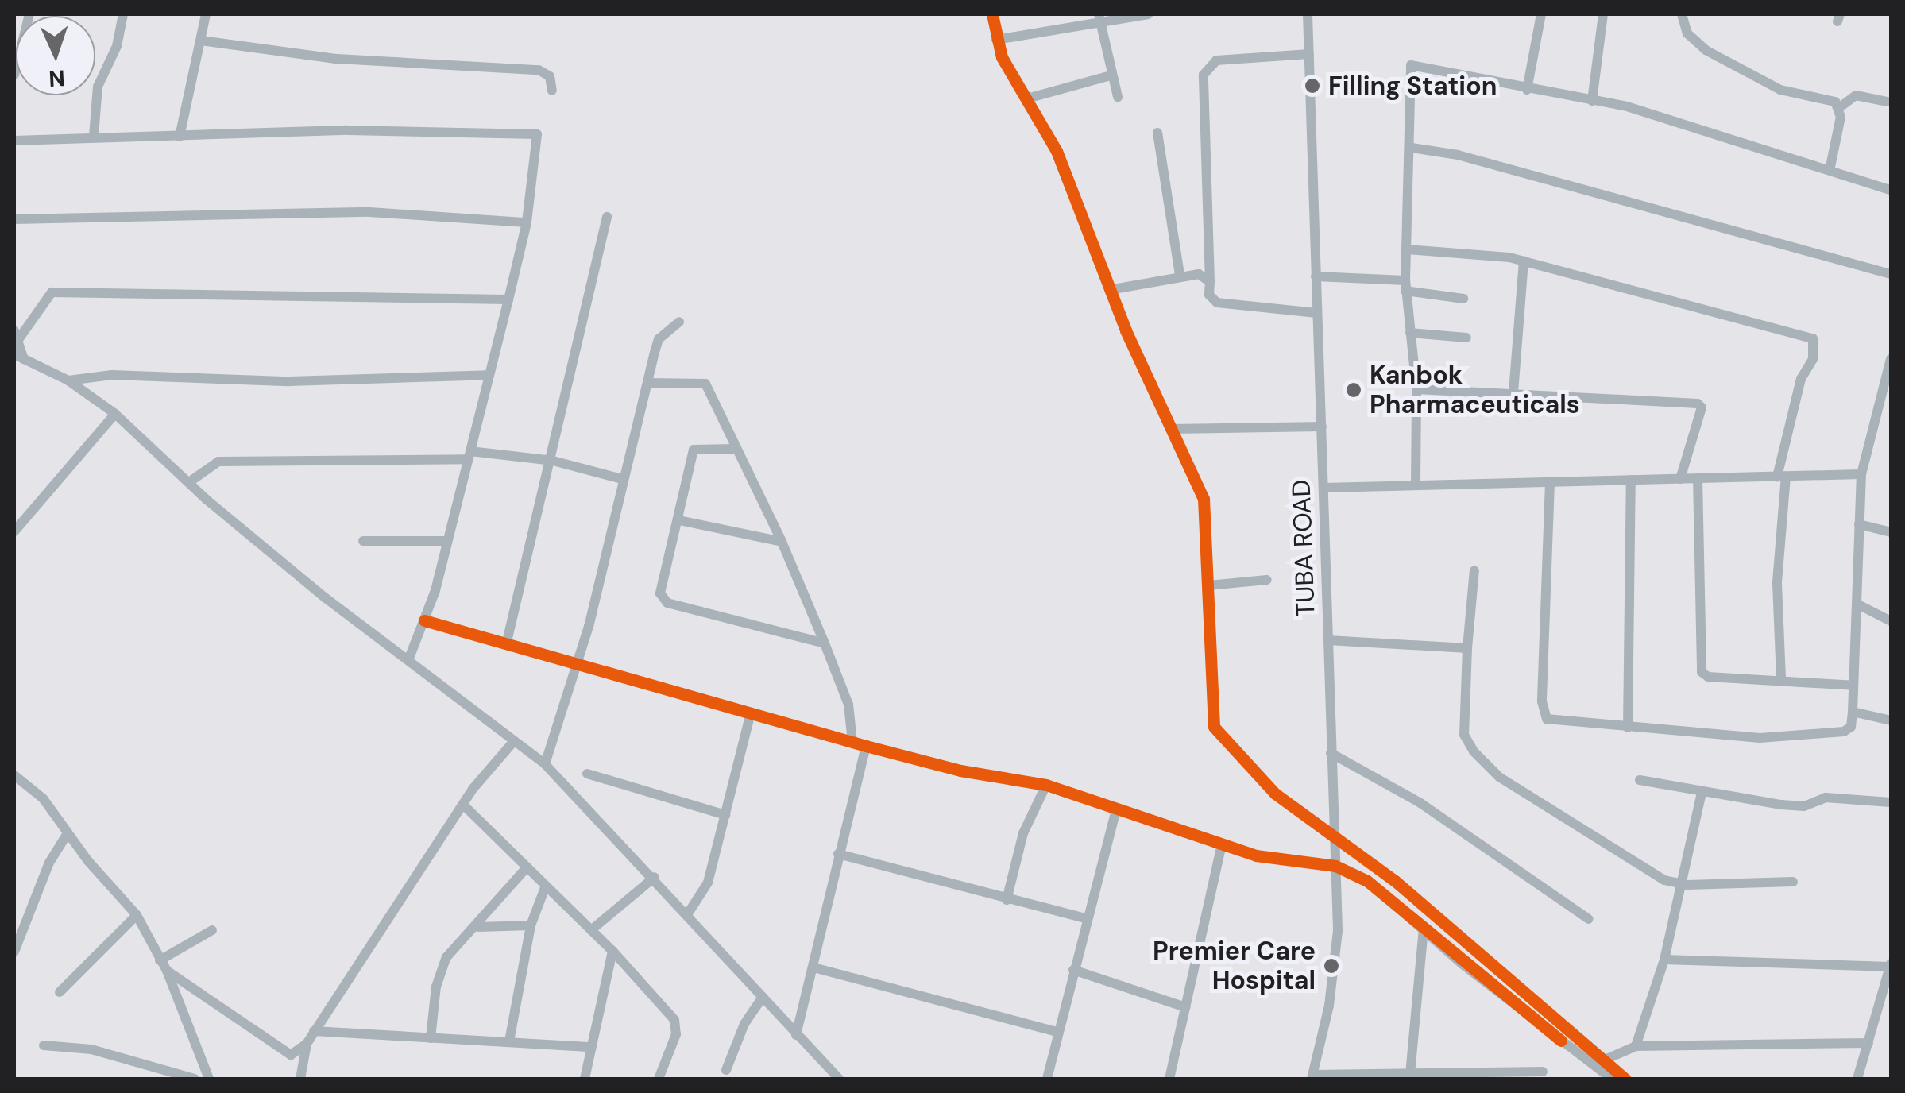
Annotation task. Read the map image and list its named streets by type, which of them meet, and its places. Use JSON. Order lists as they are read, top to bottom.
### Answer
{
  "streets": {
    "street": ["TUBA ROAD"]
  },
  "places": ["Filling Station", "Kanbok Pharmaceuticals", "Premier Care Hospital"],
  "north": "bottom"
}
